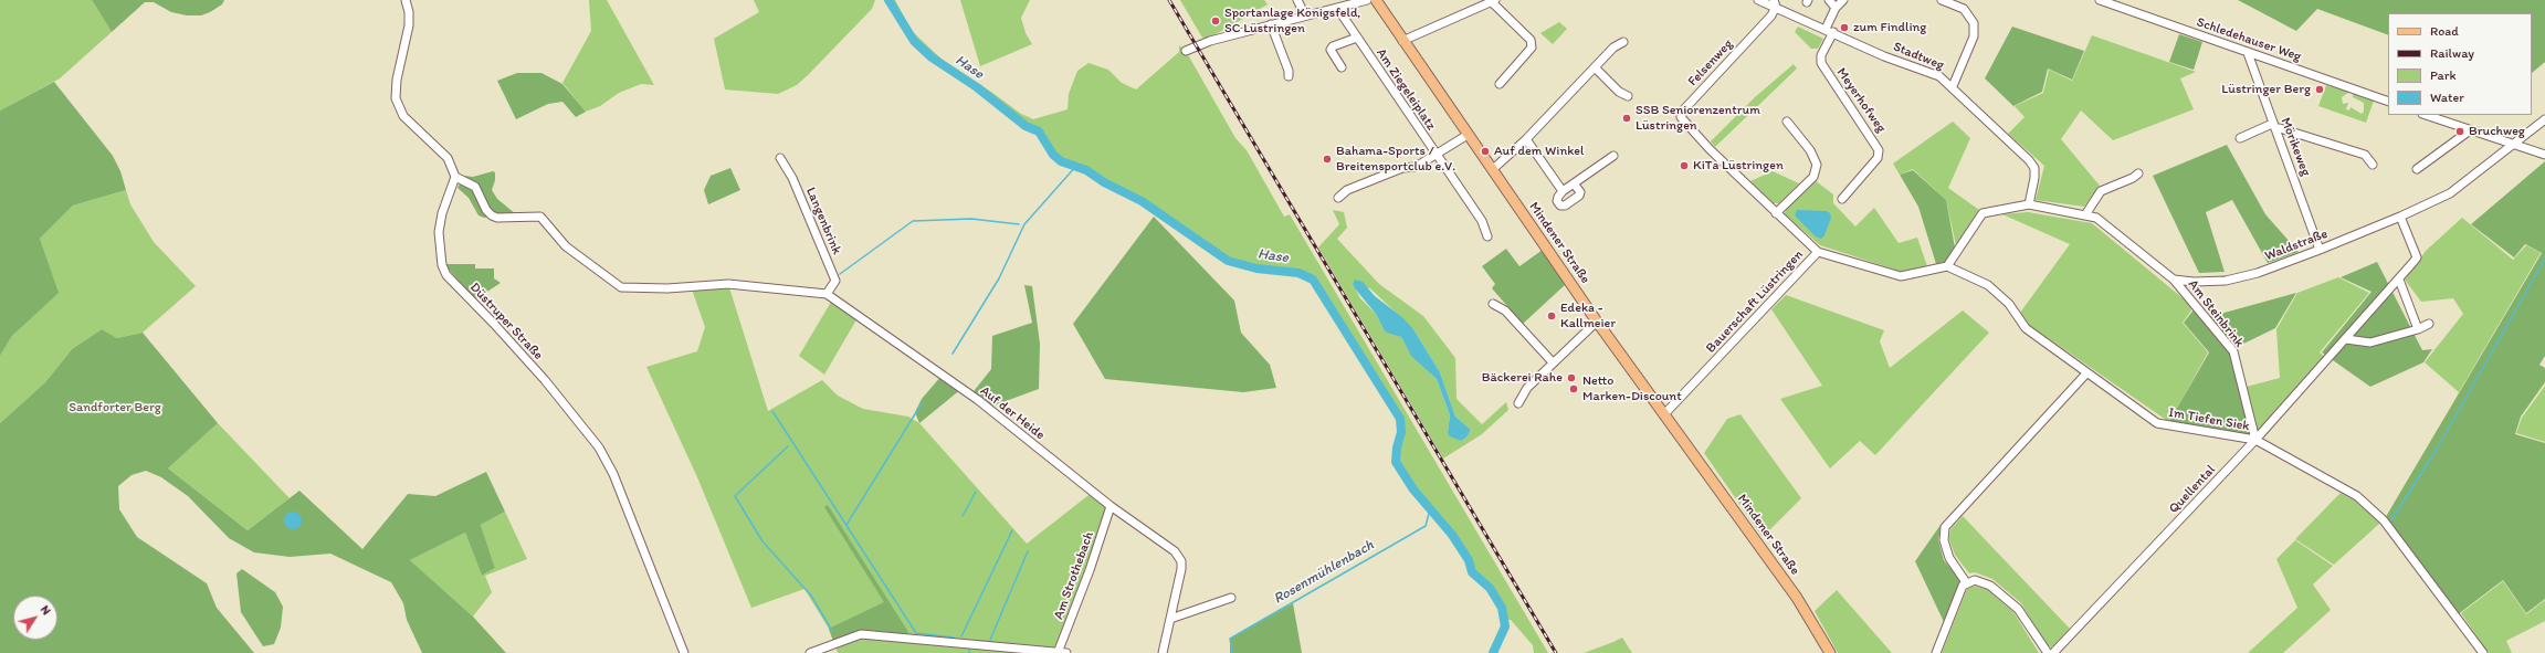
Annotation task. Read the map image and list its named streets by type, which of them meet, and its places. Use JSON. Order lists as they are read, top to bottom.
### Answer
{
  "streets": {
    "main road": ["Mindener Straße"],
    "street": [
      "Schledehauser Weg",
      "Stadtweg",
      "Felsenweg",
      "Am Ziegeleiplatz",
      "Meyerhofweg",
      "Mörikeweg",
      "Langenbrink",
      "Waldstraße",
      "Bauerschaft Lüstringen",
      "Am Steinbrink",
      "Düstruper Straße",
      "Auf der Heide",
      "Im Tiefen Siek",
      "Quellental",
      "Am Strothebach"
    ]
  },
  "crossings": [
    ["Schledehauser Weg", "Mörikeweg"],
    ["Stadtweg", "Felsenweg"],
    ["Stadtweg", "Meyerhofweg"],
    ["Felsenweg", "Bauerschaft Lüstringen"],
    ["Mörikeweg", "Waldstraße"],
    ["Langenbrink", "Auf der Heide"],
    ["Mindener Straße", "Bauerschaft Lüstringen"],
    ["Waldstraße", "Am Steinbrink"],
    ["Waldstraße", "Quellental"],
    ["Bauerschaft Lüstringen", "Im Tiefen Siek"],
    ["Am Steinbrink", "Im Tiefen Siek"],
    ["Am Steinbrink", "Quellental"],
    ["Düstruper Straße", "Auf der Heide"],
    ["Auf der Heide", "Am Strothebach"],
    ["Im Tiefen Siek", "Quellental"]
  ],
  "water": ["Hase", "Rosenmühlenbach"],
  "parks": ["Sandforter Berg"],
  "places": [
    "Sportanlage Königsfeld, SC Lüstringen",
    "zum Findling",
    "Lüstringer Berg",
    "SSB Seniorenzentrum Lüstringen",
    "Bruchweg",
    "Auf dem Winkel",
    "Bahama-Sports / Breitensportclub e.V.",
    "KiTa Lüstringen",
    "Edeka - Kallmeier",
    "Bäckerei Rahe",
    "Netto Marken-Discount"
  ],
  "legend": [
    "Road",
    "Railway",
    "Park",
    "Water"
  ],
  "north": "top right"
}
